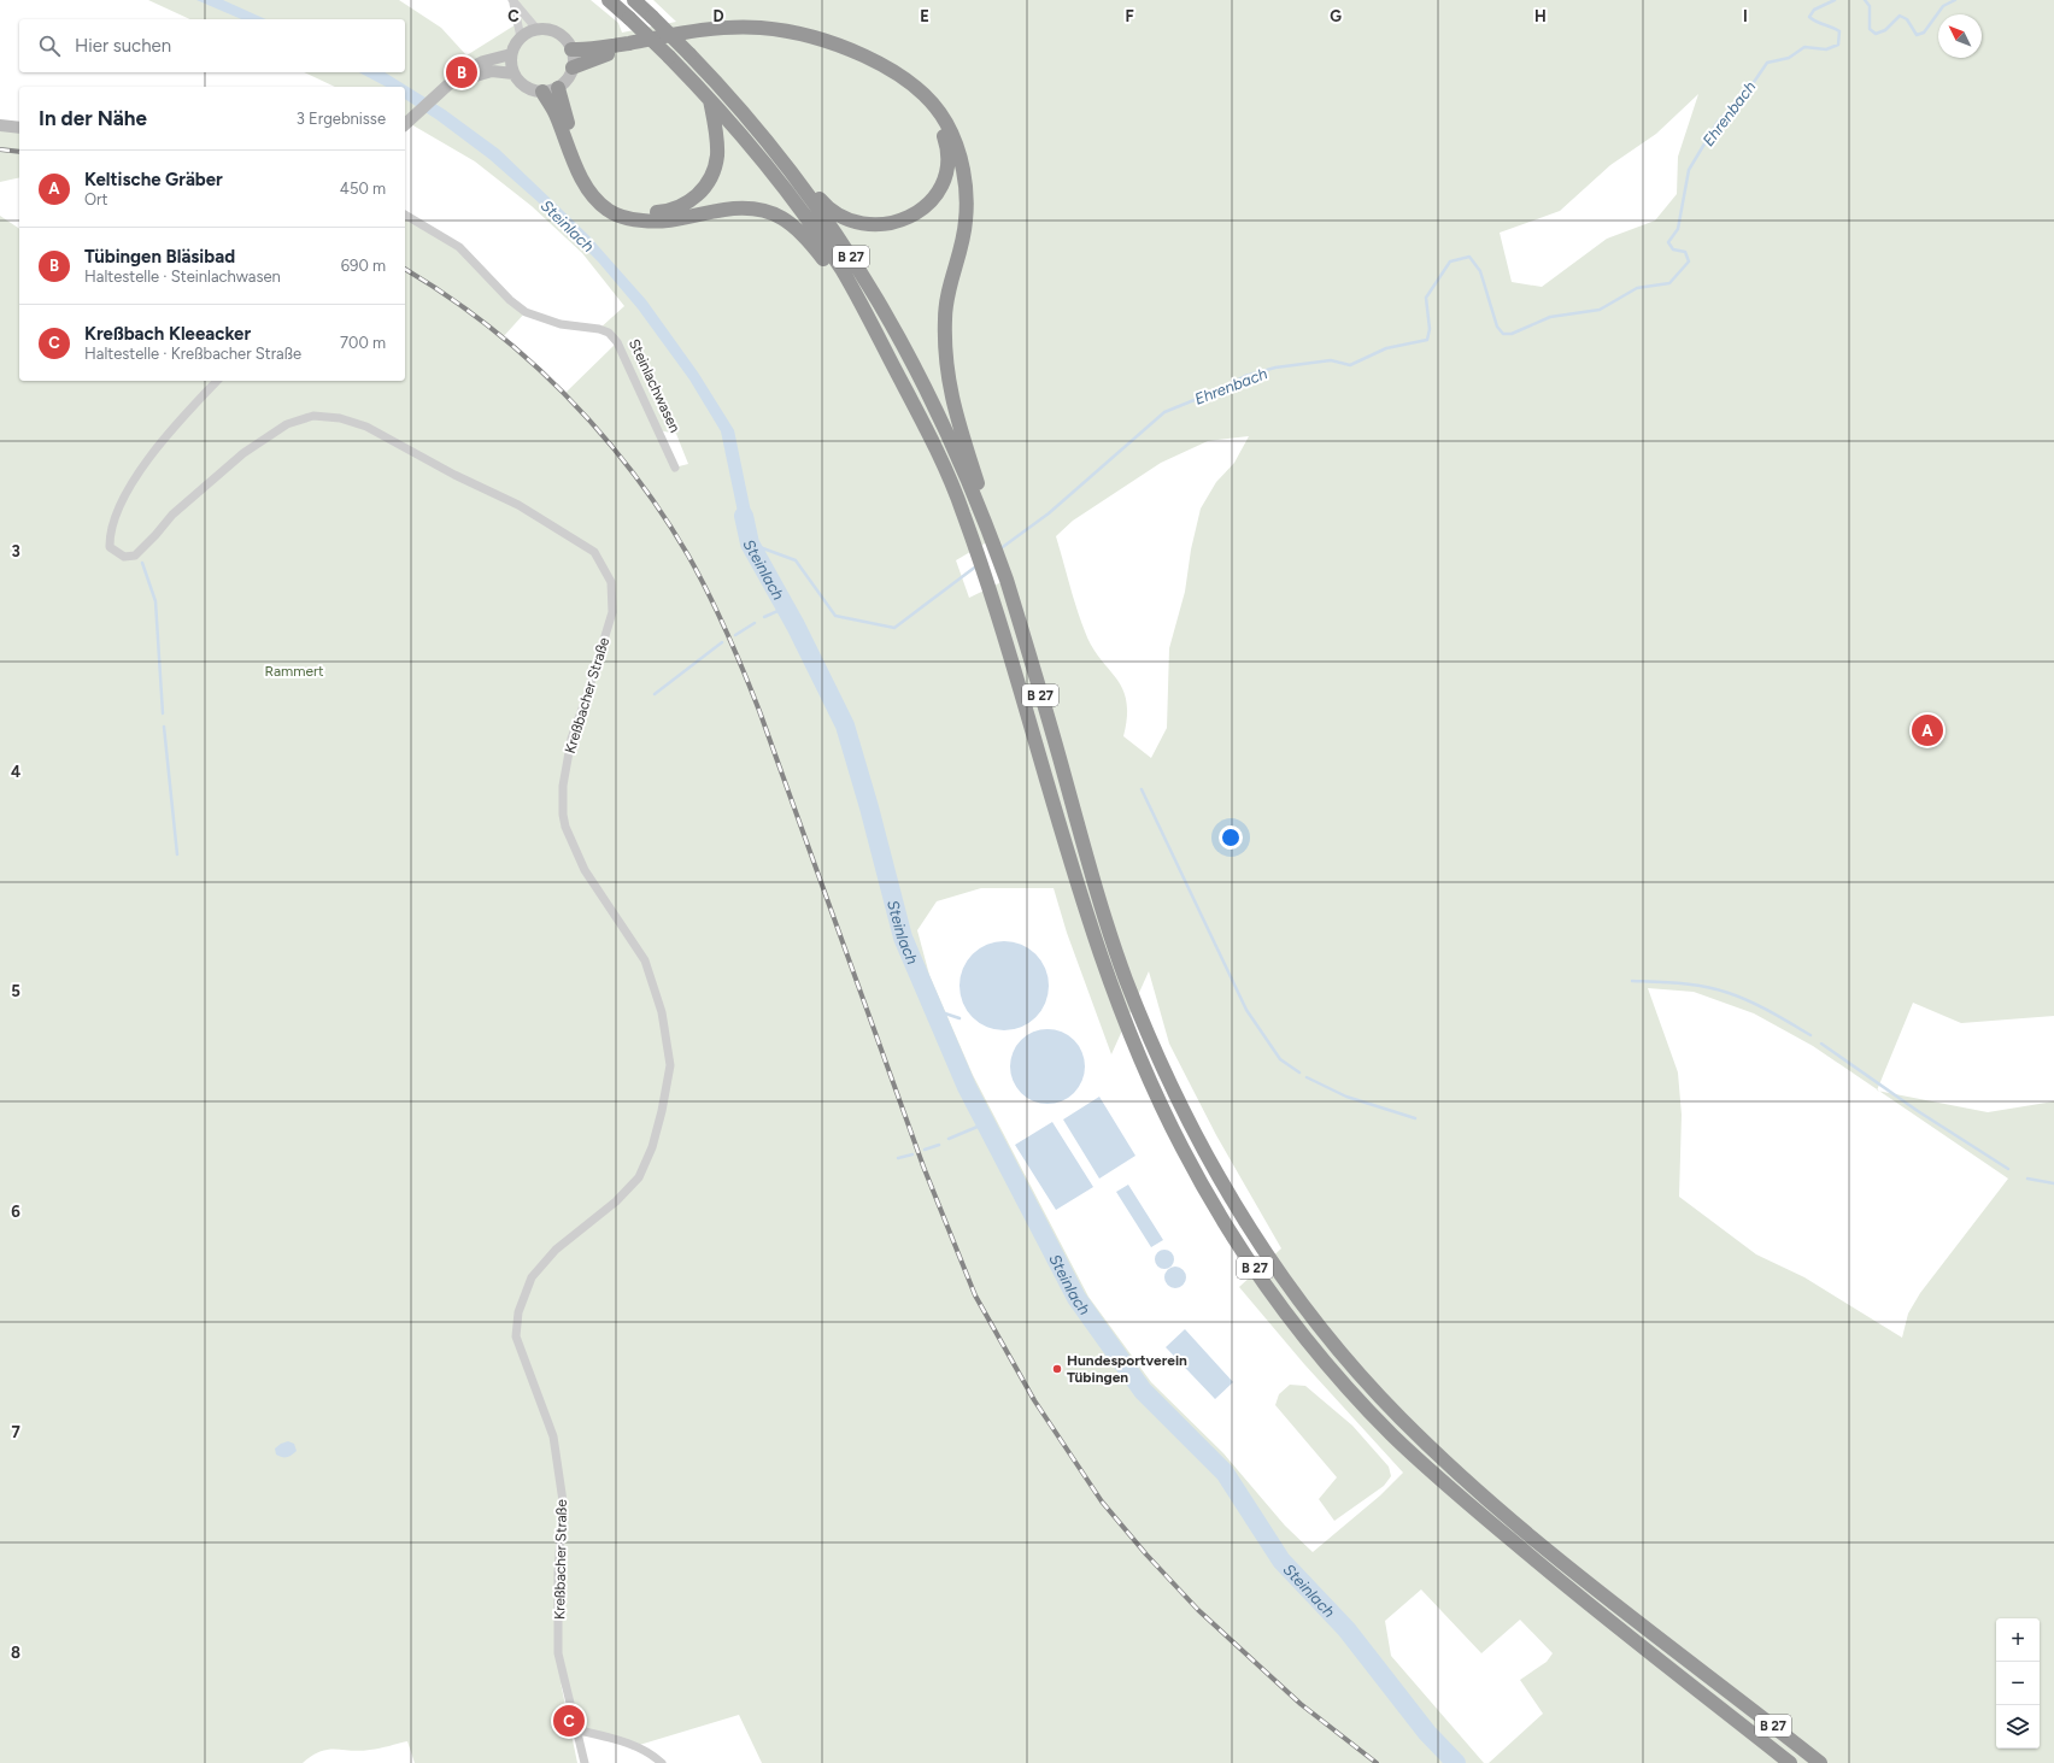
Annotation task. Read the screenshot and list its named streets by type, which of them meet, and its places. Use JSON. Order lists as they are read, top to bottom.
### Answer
{
  "streets": {
    "highway": ["B 27"],
    "street": ["Steinlachwasen", "Kreßbacher Straße"]
  },
  "water": ["Ehrenbach", "Steinlach"],
  "parks": ["Rammert"],
  "places": ["Hundesportverein Tübingen"],
  "north": "top left",
  "page": {
    "search": "Hier suchen",
    "pins": ["B", "A", "C"],
    "heading": ["In der Nähe", "3 Ergebnisse"],
    "list": [
      {
        "mark": "A",
        "name": "Keltische Gräber",
        "note": "Ort",
        "value": "450 m"
      },
      {
        "mark": "B",
        "name": "Tübingen Bläsibad",
        "note": "Haltestelle · Steinlachwasen",
        "value": "690 m"
      },
      {
        "mark": "C",
        "name": "Kreßbach Kleeacker",
        "note": "Haltestelle · Kreßbacher Straße",
        "value": "700 m"
      }
    ],
    "map_buttons": ["+", "−"]
  },
  "grid": {
    "columns": [
      "C",
      "D",
      "E",
      "F",
      "G",
      "H",
      "I"
    ],
    "rows": [
      "3",
      "4",
      "5",
      "6",
      "7",
      "8"
    ]
  }
}
